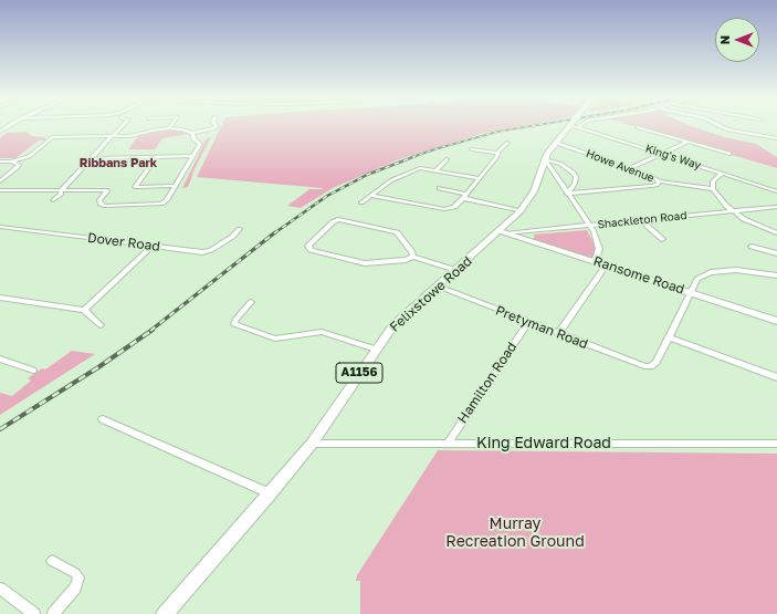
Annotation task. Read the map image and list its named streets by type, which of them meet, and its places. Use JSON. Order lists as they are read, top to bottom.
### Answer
{
  "streets": {
    "main road": ["Felixstowe Road", "A1156"],
    "street": [
      "King's Way",
      "Howe Avenue",
      "Shackleton Road",
      "Dover Road",
      "Ransome Road",
      "Pretyman Road",
      "Hamilton Road",
      "King Edward Road"
    ]
  },
  "crossings": [
    ["Howe Avenue", "Felixstowe Road"],
    ["Shackleton Road", "Ransome Road"],
    ["Shackleton Road", "Felixstowe Road"],
    ["Ransome Road", "Felixstowe Road"],
    ["Felixstowe Road", "Pretyman Road"],
    ["Felixstowe Road", "King Edward Road"],
    ["Pretyman Road", "Hamilton Road"],
    ["Hamilton Road", "King Edward Road"]
  ],
  "districts": ["Ribbans Park"],
  "parks": ["Murray Recreation Ground"],
  "north": "left"
}
